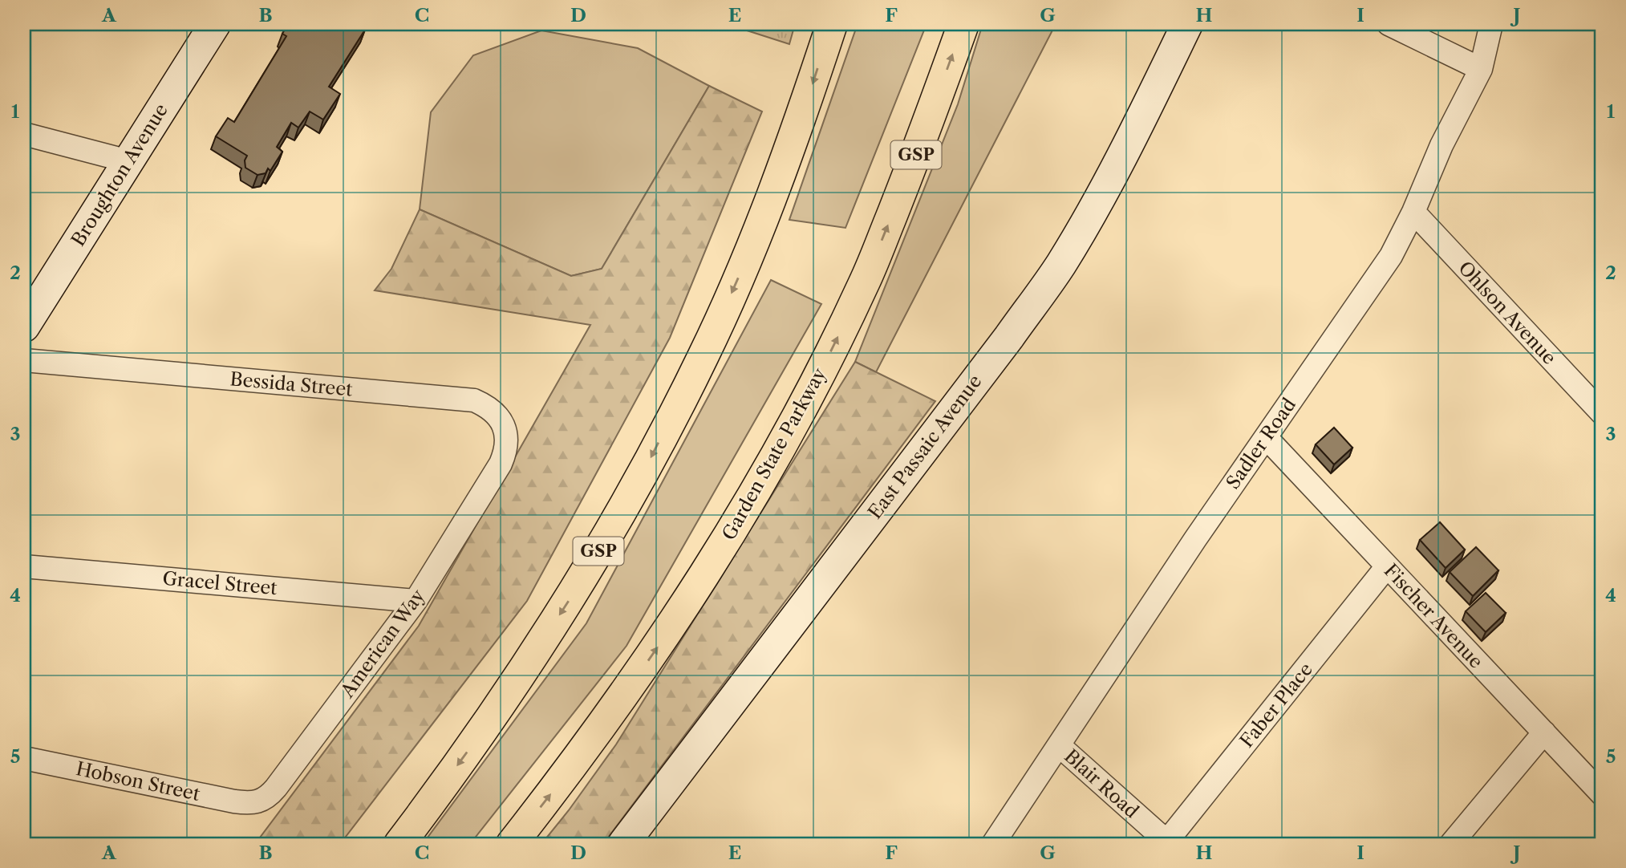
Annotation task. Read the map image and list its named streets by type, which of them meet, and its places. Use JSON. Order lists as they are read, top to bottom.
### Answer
{
  "streets": {
    "highway": ["GSP", "Garden State Parkway"],
    "main road": ["Broughton Avenue", "East Passaic Avenue"],
    "street": [
      "Ohlson Avenue",
      "Bessida Street",
      "Sadler Road",
      "Gracel Street",
      "Fischer Avenue",
      "American Way",
      "Faber Place",
      "Hobson Street",
      "Blair Road"
    ]
  },
  "crossings": [
    ["Ohlson Avenue", "Sadler Road"],
    ["Bessida Street", "American Way"],
    ["Sadler Road", "Fischer Avenue"],
    ["Sadler Road", "Blair Road"],
    ["Gracel Street", "American Way"],
    ["Fischer Avenue", "Faber Place"],
    ["American Way", "Hobson Street"],
    ["Faber Place", "Blair Road"]
  ],
  "grid": {
    "columns": [
      "A",
      "B",
      "C",
      "D",
      "E",
      "F",
      "G",
      "H",
      "I",
      "J"
    ],
    "rows": [
      "1",
      "2",
      "3",
      "4",
      "5"
    ]
  }
}
